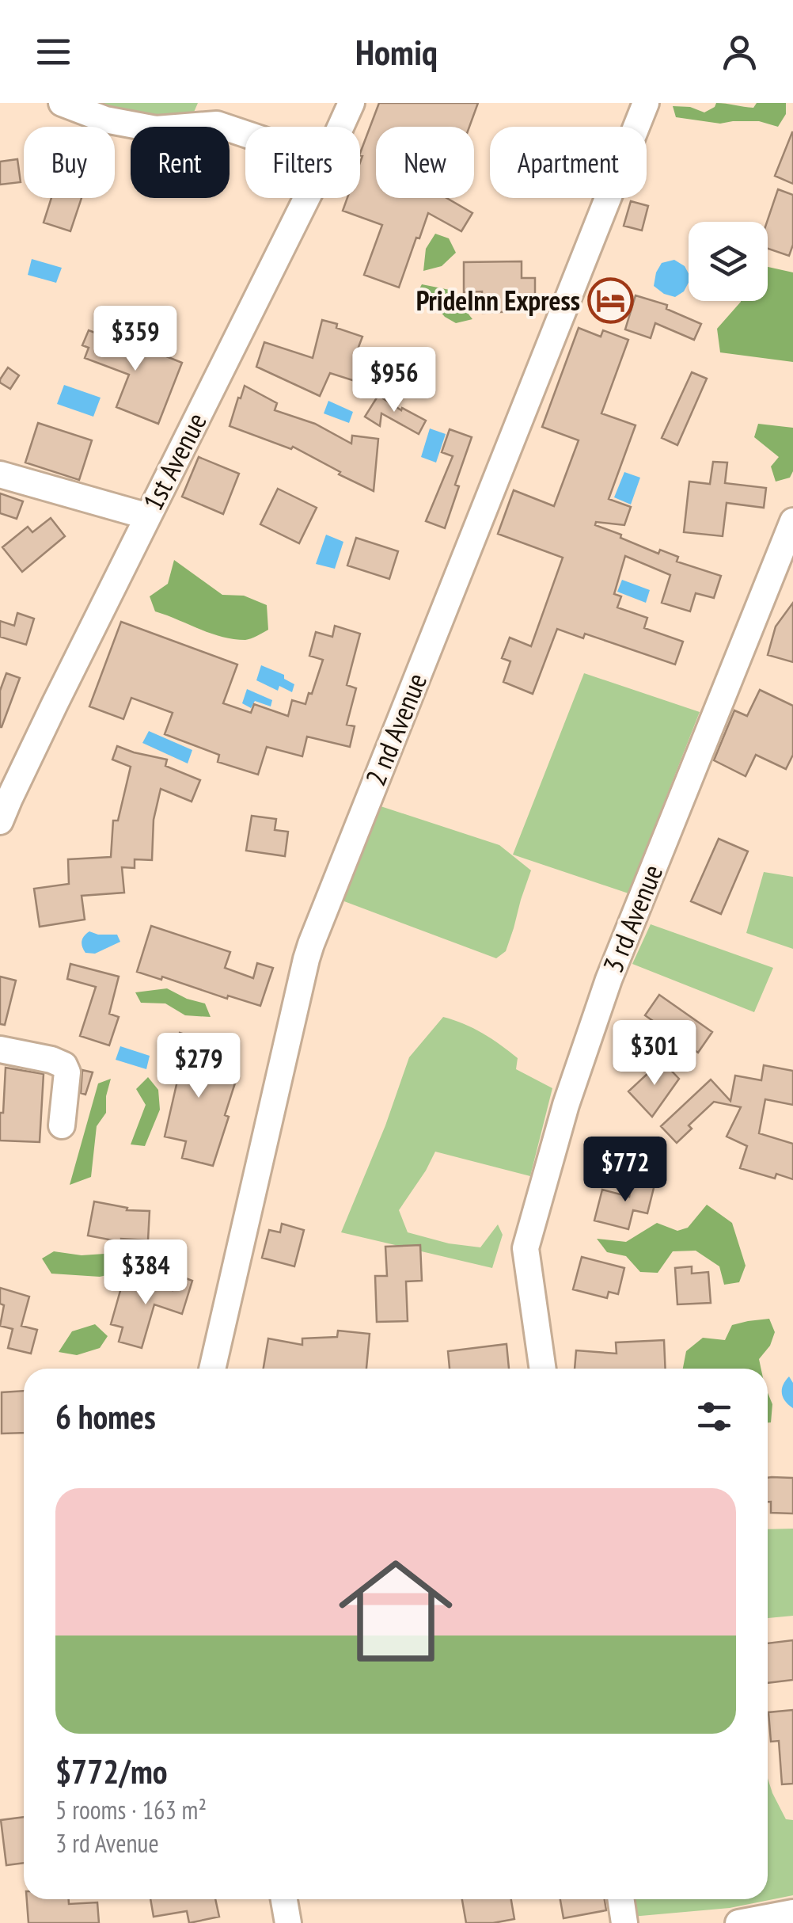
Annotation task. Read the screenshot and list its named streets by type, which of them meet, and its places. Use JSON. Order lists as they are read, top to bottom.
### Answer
{
  "streets": {
    "street": ["1st Avenue", "2 nd Avenue", "3 rd Avenue"]
  },
  "places": {
    "hotel": ["PrideInn Express"]
  },
  "page": {
    "header": "Homiq",
    "chip": [
      "Buy",
      "Rent",
      "Filters",
      "New",
      "Apartment"
    ],
    "price": [
      "$359",
      "$956",
      "$301",
      "$279",
      "$772",
      "$384"
    ],
    "heading": "6 homes",
    "list": [
      {
        "name": "$772/mo",
        "note": "5 rooms · 163 m² · 3 rd Avenue"
      }
    ]
  }
}
